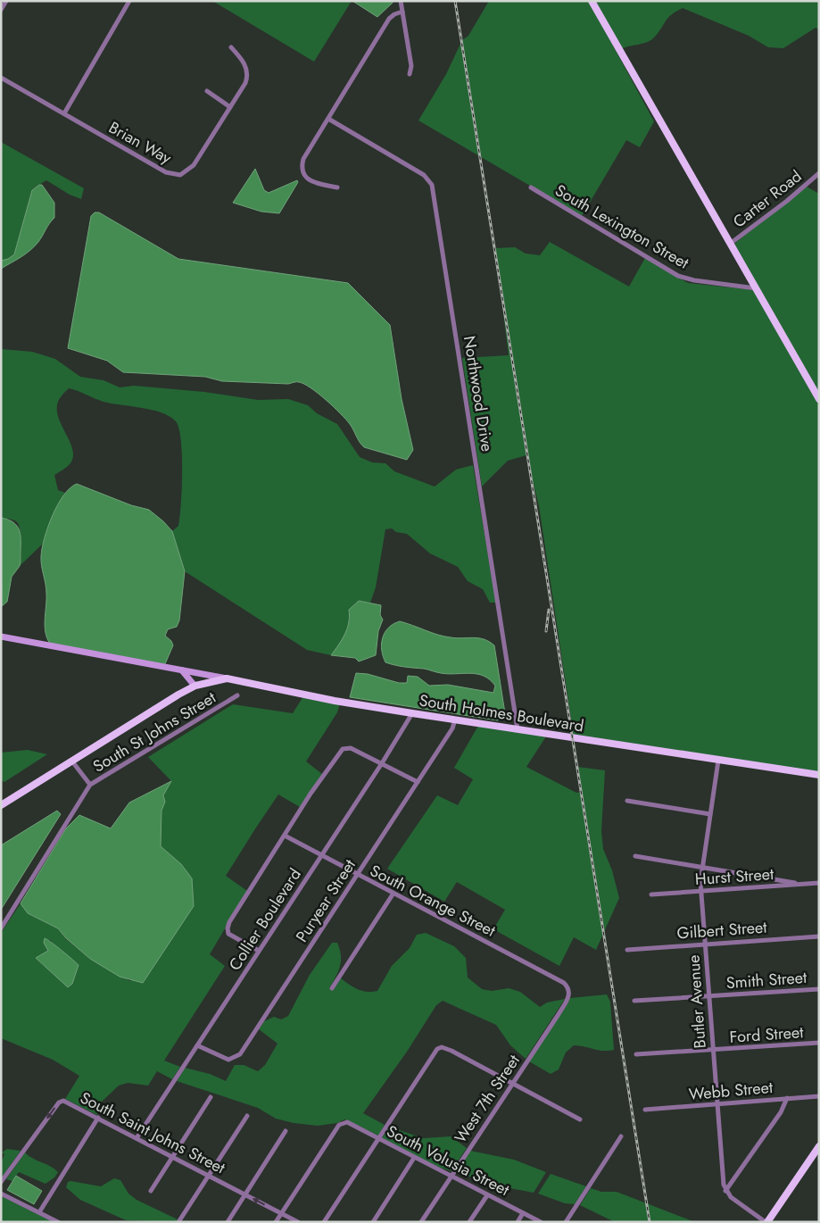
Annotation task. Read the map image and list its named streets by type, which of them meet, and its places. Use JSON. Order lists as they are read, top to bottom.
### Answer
{
  "streets": {
    "main road": ["South Holmes Boulevard"],
    "street": [
      "Brian Way",
      "Carter Road",
      "South Lexington Street",
      "Northwood Drive",
      "South St Johns Street",
      "Hurst Street",
      "Puryear Street",
      "South Orange Street",
      "Collier Boulevard",
      "Gilbert Street",
      "Smith Street",
      "Butler Avenue",
      "Ford Street",
      "Webb Street",
      "West 7th Street",
      "South Saint Johns Street",
      "South Volusia Street"
    ]
  },
  "crossings": [
    ["Northwood Drive", "South Holmes Boulevard"],
    ["South Holmes Boulevard", "Puryear Street"],
    ["South Holmes Boulevard", "Collier Boulevard"],
    ["South Holmes Boulevard", "Butler Avenue"],
    ["Hurst Street", "Butler Avenue"],
    ["Puryear Street", "South Orange Street"],
    ["Puryear Street", "Collier Boulevard"],
    ["South Orange Street", "Collier Boulevard"],
    ["South Orange Street", "West 7th Street"],
    ["Collier Boulevard", "South Saint Johns Street"],
    ["Gilbert Street", "Butler Avenue"],
    ["Smith Street", "Butler Avenue"],
    ["Butler Avenue", "Ford Street"],
    ["Butler Avenue", "Webb Street"],
    ["West 7th Street", "South Volusia Street"],
    ["South Saint Johns Street", "South Volusia Street"]
  ]
}
